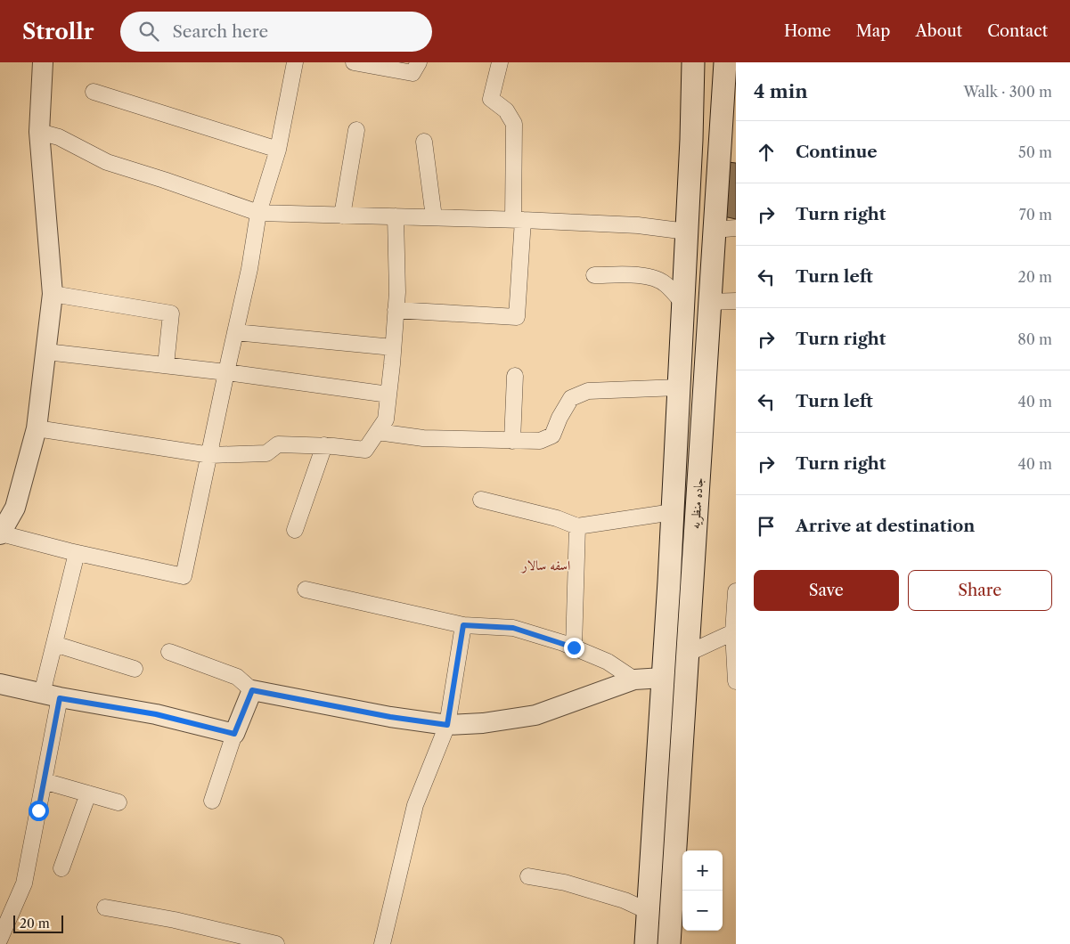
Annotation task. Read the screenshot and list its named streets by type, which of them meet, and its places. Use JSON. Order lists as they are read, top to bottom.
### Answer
{
  "streets": {
    "main road": ["جاده منظریه"]
  },
  "districts": ["اسفه سالار"],
  "scale_bar": "20 m",
  "page": {
    "header": "Strollr",
    "search": "Search here",
    "nav": [
      "Home",
      "Map",
      "About",
      "Contact"
    ],
    "heading": ["4 min", "Walk · 300 m"],
    "list": [
      ["Continue", "50 m"],
      ["Turn right", "70 m"],
      ["Turn left", "20 m"],
      ["Turn right", "80 m"],
      ["Turn left", "40 m"],
      ["Turn right", "40 m"],
      "Arrive at destination"
    ],
    "buttons": ["Save", "Share"],
    "map_buttons": ["+", "−"],
    "scale": "20 m"
  }
}
